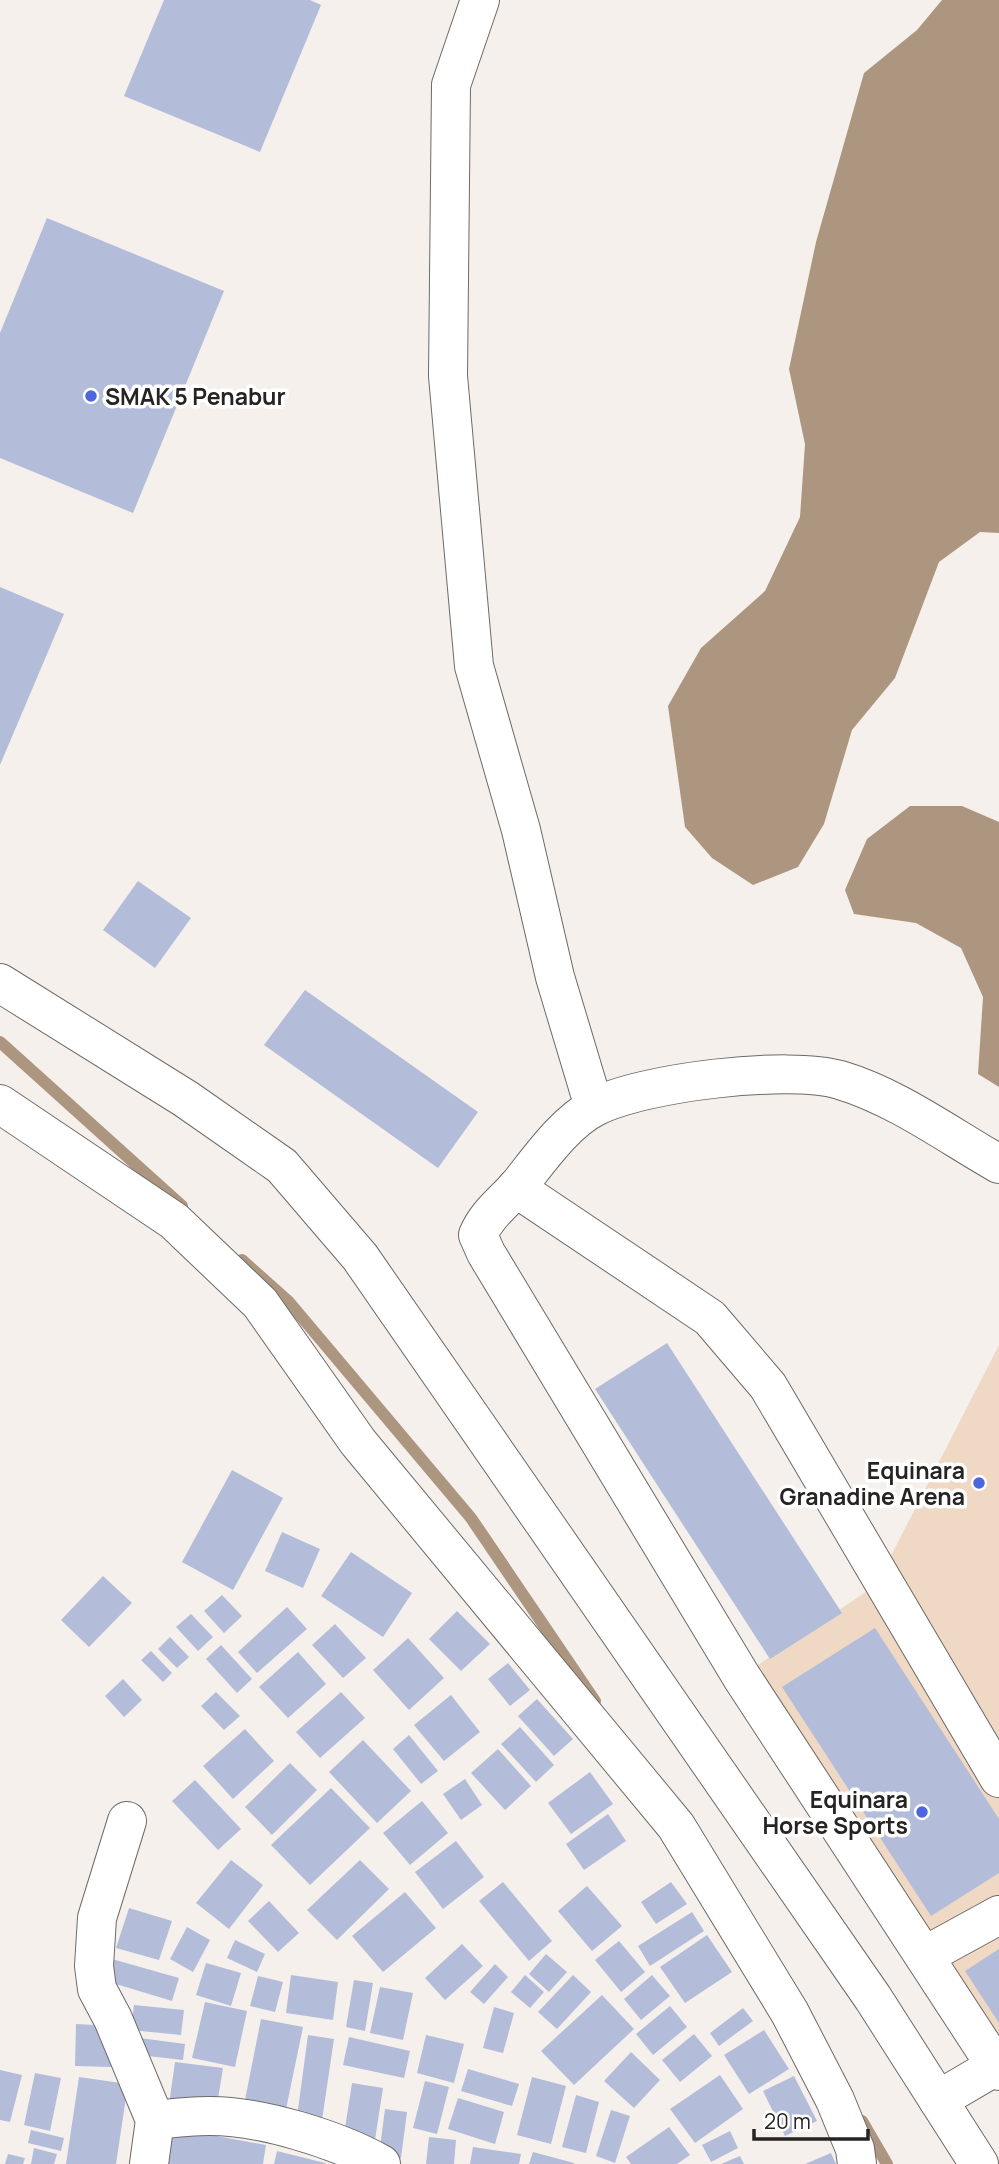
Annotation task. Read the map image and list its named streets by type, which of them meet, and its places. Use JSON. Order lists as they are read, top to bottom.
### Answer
{
  "places": ["SMAK 5 Penabur", "Equinara Granadine Arena", "Equinara Horse Sports"],
  "scale_bar": "20 m"
}
